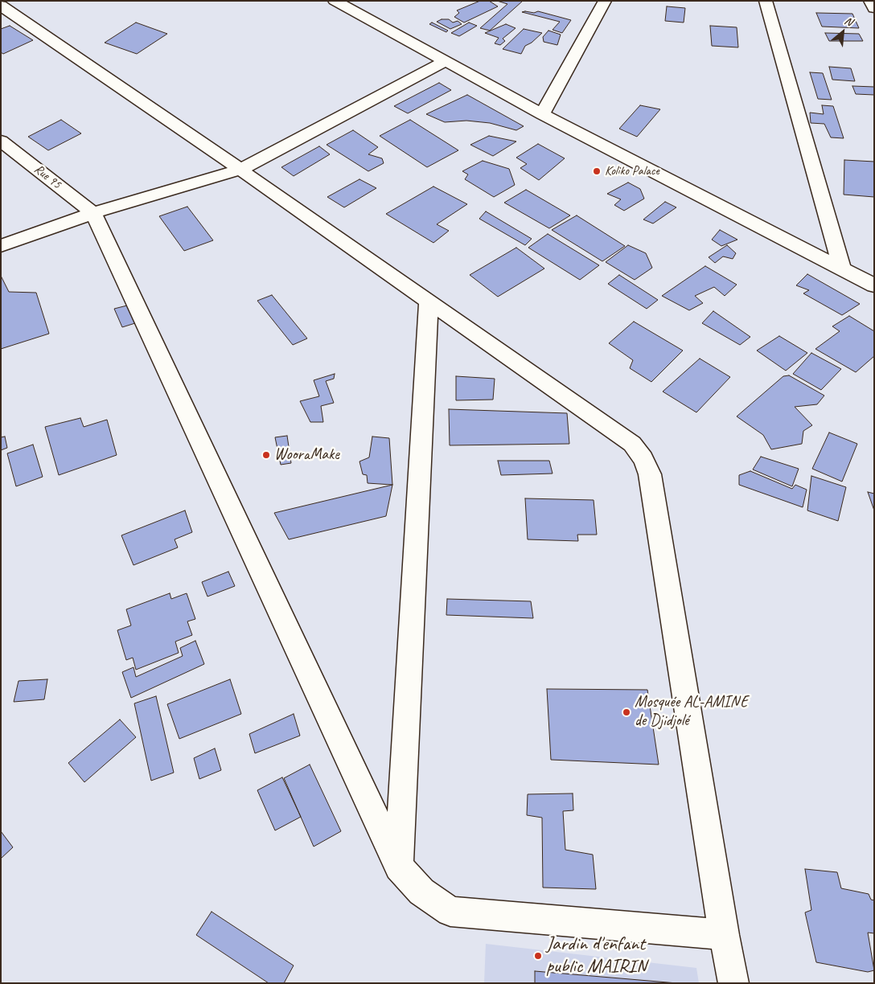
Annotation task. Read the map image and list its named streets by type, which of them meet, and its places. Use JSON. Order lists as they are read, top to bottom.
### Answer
{
  "streets": {
    "street": ["Rue 95"]
  },
  "places": [
    "Koliko Palace",
    "WooraMake",
    "Mosquée AL-AMINE de Djidjolé",
    "Jardin d'enfant public MAIRIN"
  ],
  "north": "top right"
}
